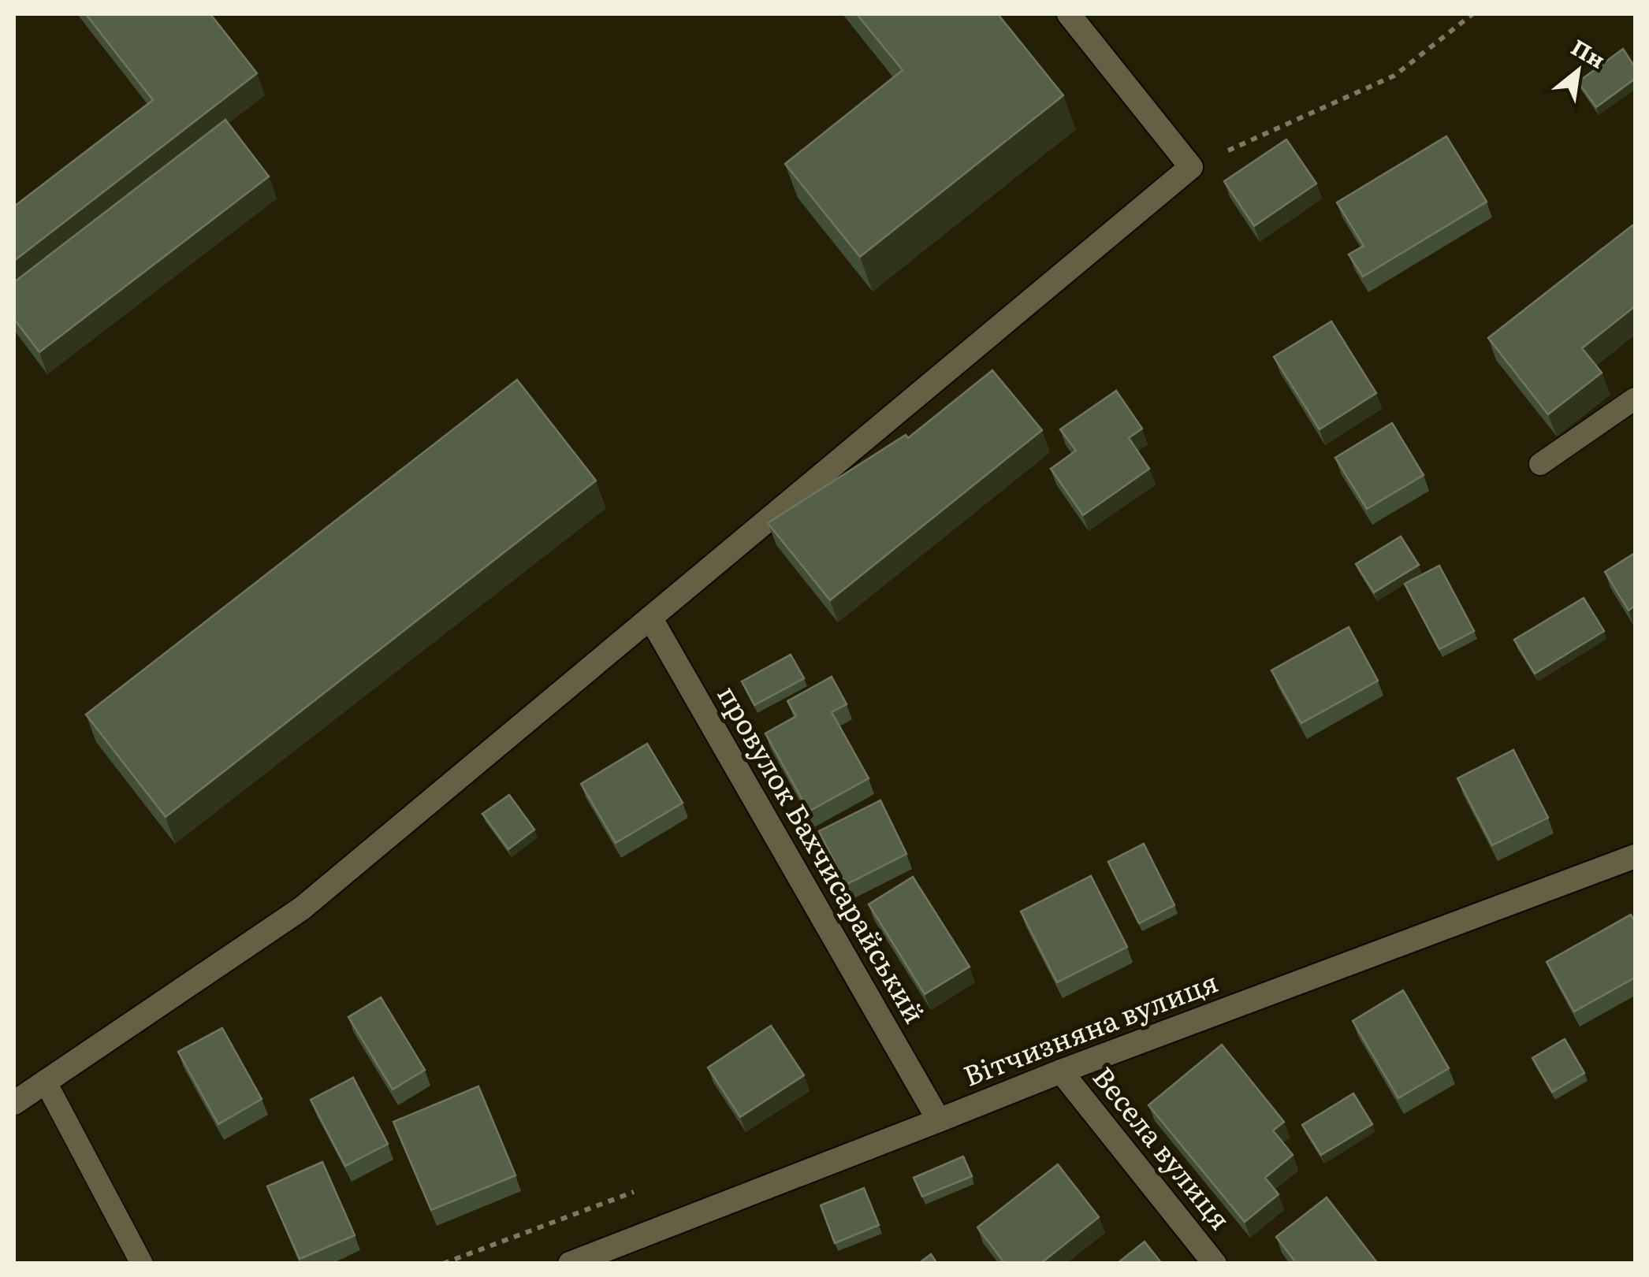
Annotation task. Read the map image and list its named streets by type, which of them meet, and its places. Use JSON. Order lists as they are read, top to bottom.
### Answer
{
  "streets": {
    "street": ["провулок Бахчисарайський", "Вітчизняна вулиця", "Весела вулиця"]
  },
  "crossings": [
    ["провулок Бахчисарайський", "Вітчизняна вулиця"],
    ["Вітчизняна вулиця", "Весела вулиця"]
  ],
  "north": "top right"
}
